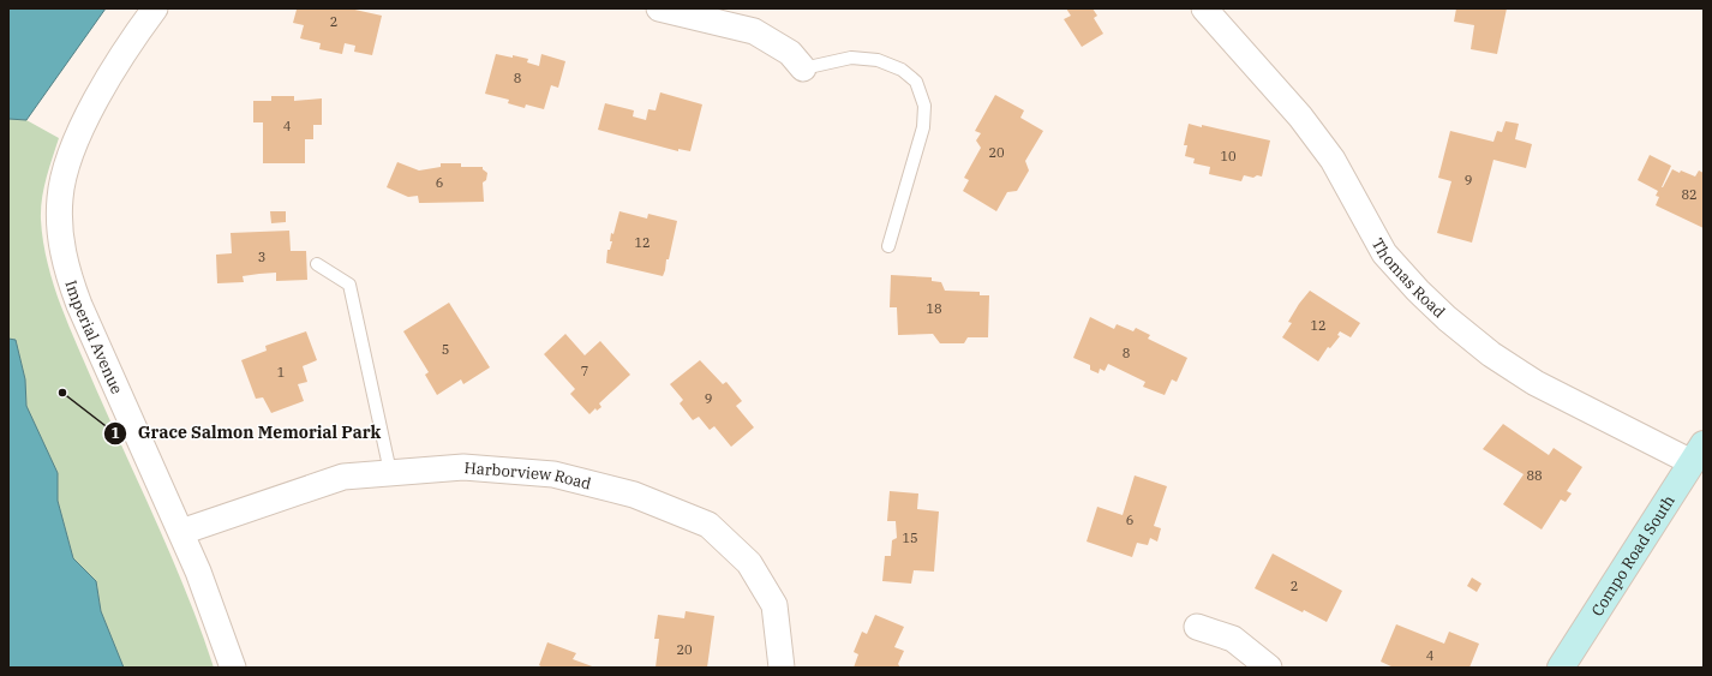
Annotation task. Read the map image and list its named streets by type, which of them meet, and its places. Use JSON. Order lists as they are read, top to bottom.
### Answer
{
  "streets": {
    "main road": ["Compo Road South"],
    "street": ["Thomas Road", "Imperial Avenue", "Harborview Road"]
  },
  "crossings": [
    ["Thomas Road", "Compo Road South"],
    ["Imperial Avenue", "Harborview Road"]
  ],
  "places": ["Grace Salmon Memorial Park"],
  "house_numbers": [
    "2",
    "8",
    "4",
    "20",
    "10",
    "9",
    "6",
    "82",
    "12",
    "3",
    "18",
    "12",
    "5",
    "8",
    "7",
    "1",
    "9",
    "88",
    "6",
    "15",
    "2",
    "20",
    "4"
  ]
}
